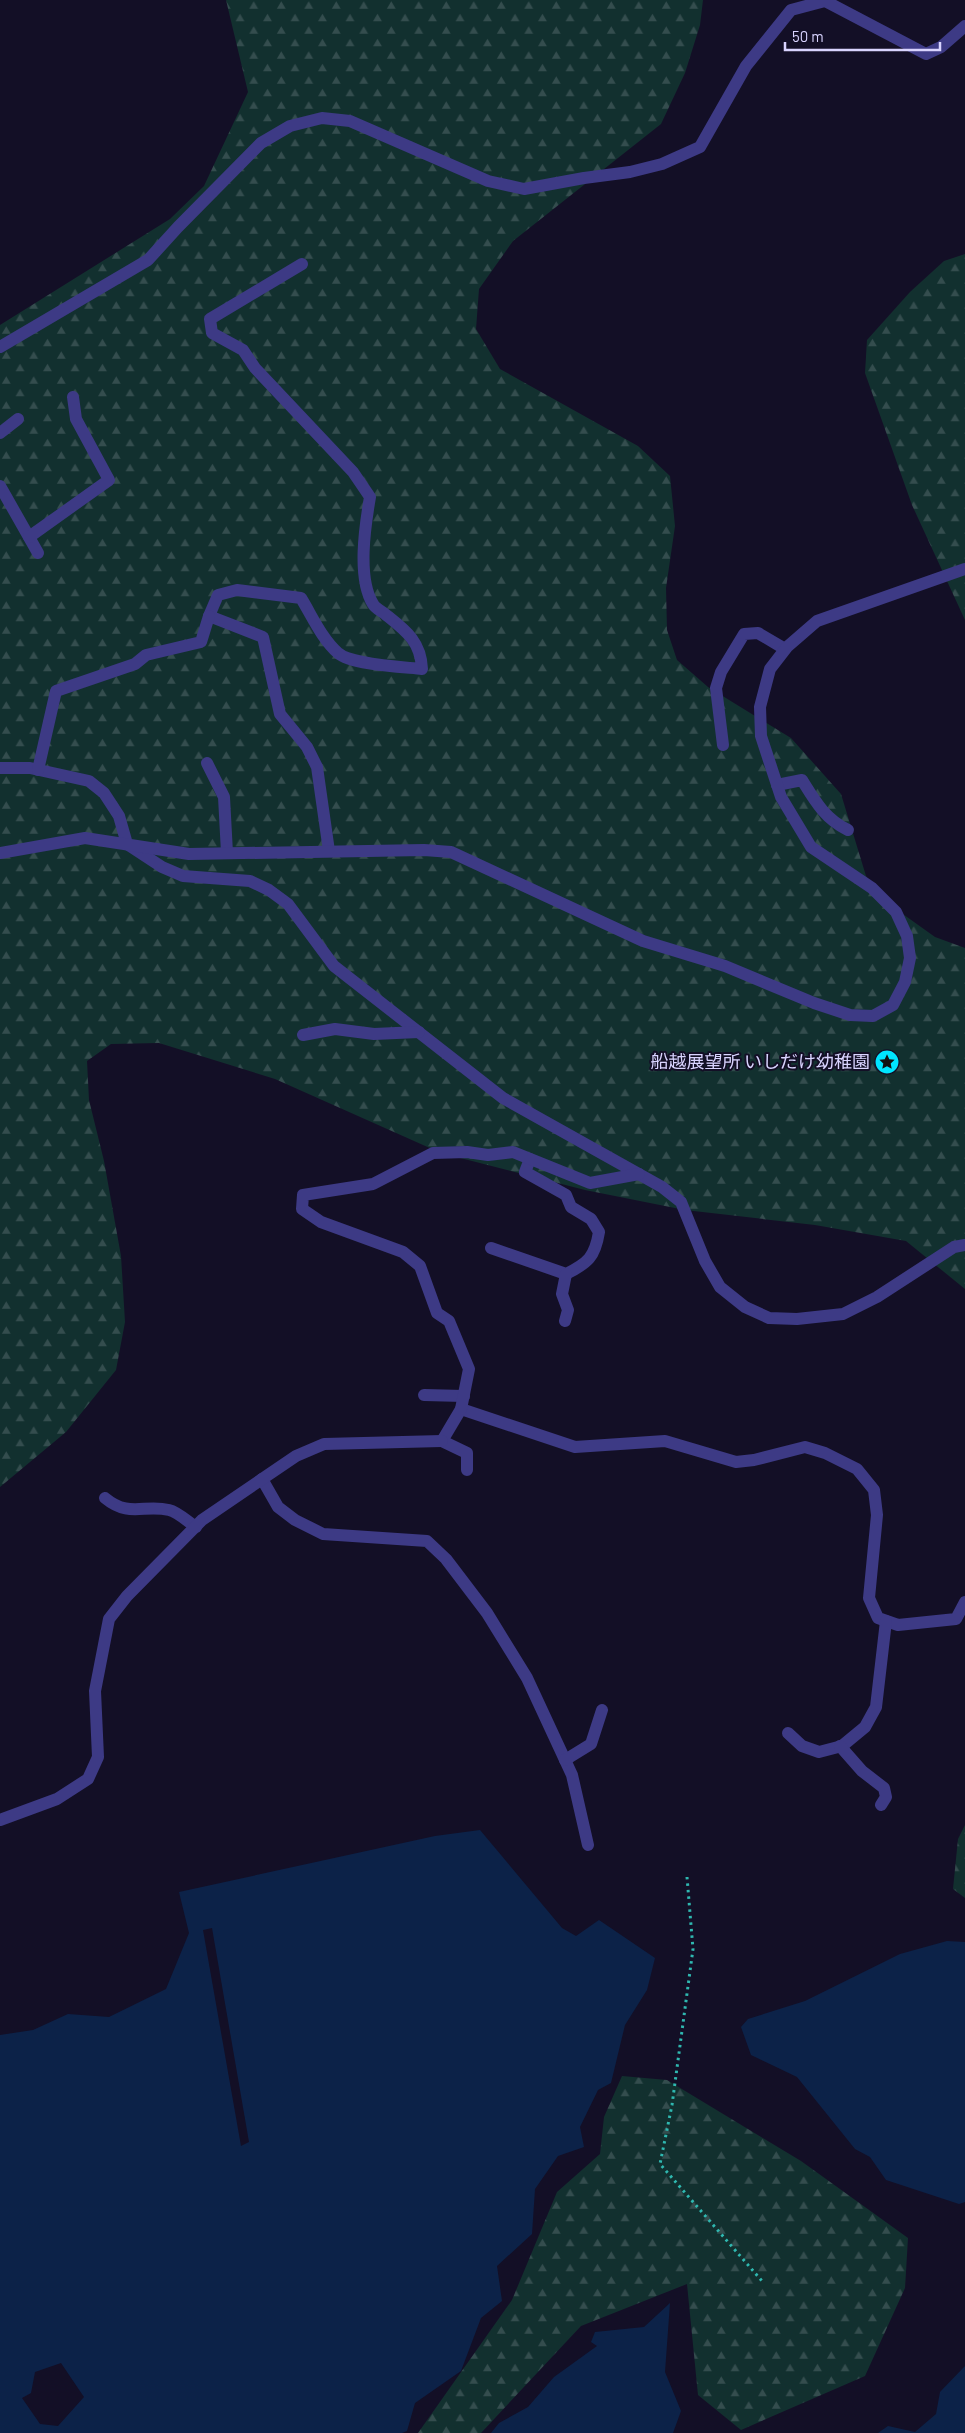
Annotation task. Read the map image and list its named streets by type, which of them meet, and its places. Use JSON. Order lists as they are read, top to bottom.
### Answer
{
  "places": {
    "place": ["船越展望所 いしだけ幼稚園"]
  },
  "scale_bar": "50 m"
}
